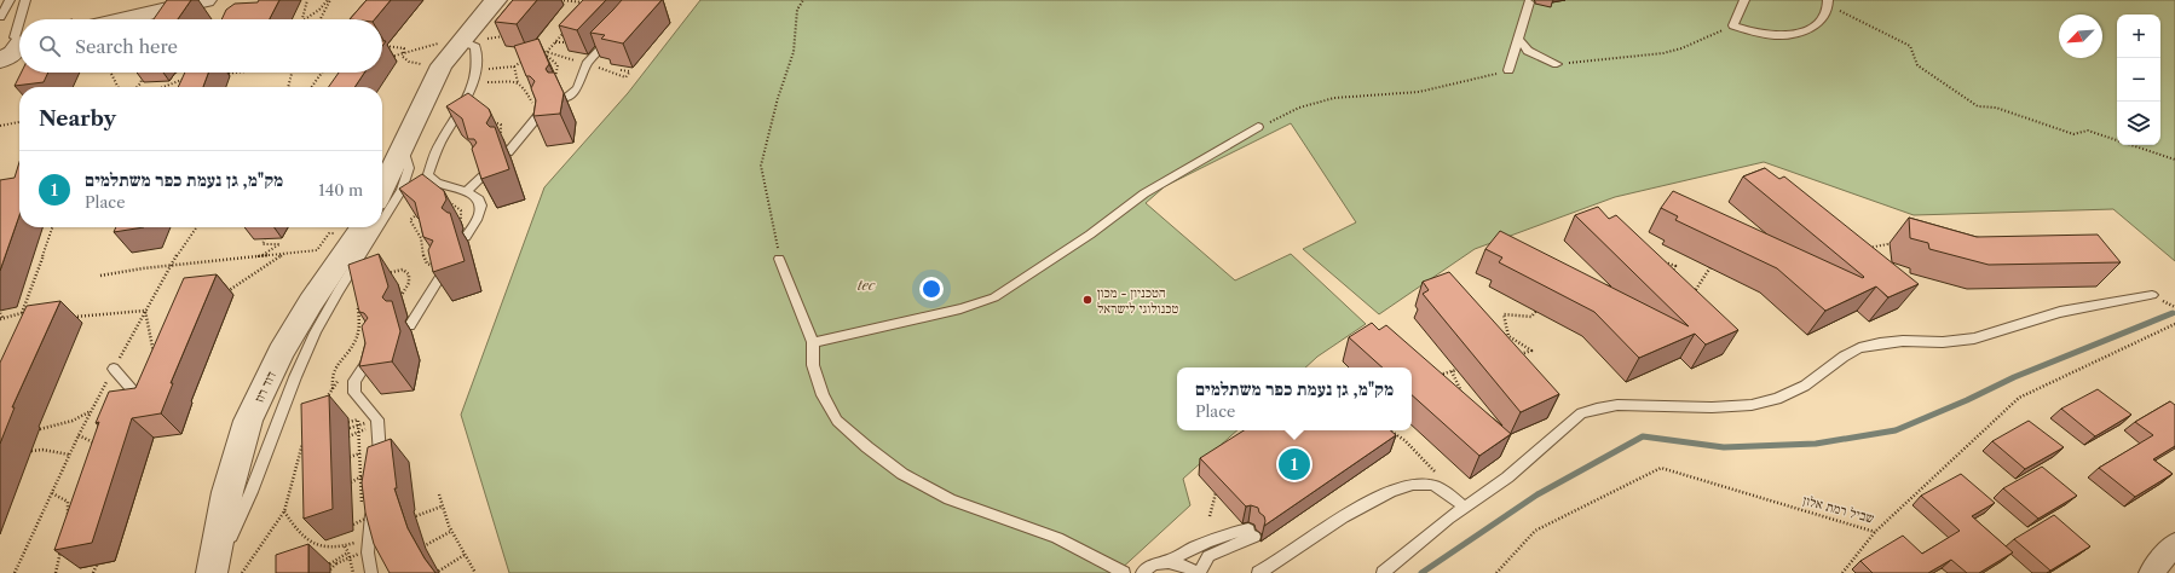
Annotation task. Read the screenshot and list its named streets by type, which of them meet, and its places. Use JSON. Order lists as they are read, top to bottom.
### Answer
{
  "streets": {
    "street": ["דוד רוז"],
    "path": ["שביל רמת אלון"]
  },
  "parks": ["tec"],
  "places": ["הטכניון - מכון טכנולוגי לישראל"],
  "north": "bottom left",
  "page": {
    "map_buttons": ["+", "−"],
    "search": "Search here",
    "heading": "Nearby",
    "list": [
      {
        "mark": "1",
        "name": "מק\"מ, גן נעמת כפר משתלמים",
        "note": "Place",
        "value": "140 m"
      }
    ],
    "popup": ["מק\"מ, גן נעמת כפר משתלמים", "Place"],
    "pins": "1"
  }
}
